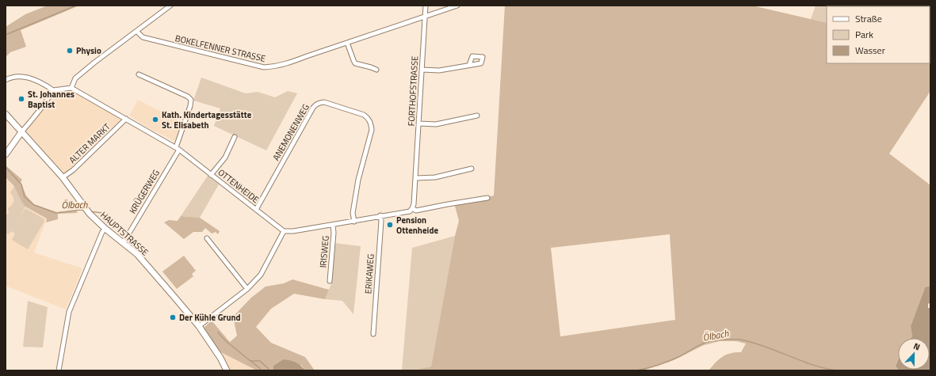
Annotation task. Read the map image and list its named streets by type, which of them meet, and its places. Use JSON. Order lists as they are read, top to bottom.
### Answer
{
  "streets": {
    "main road": ["HAUPTSTRASSE"],
    "street": [
      "BOKELFENNER STRASSE",
      "FORTHOFSTRASSE",
      "ANEMONENWEG",
      "ALTER MARKT",
      "OTTENHEIDE",
      "KRÜGERWEG",
      "IRISWEG",
      "ERIKAWEG"
    ]
  },
  "crossings": [
    ["BOKELFENNER STRASSE", "FORTHOFSTRASSE"],
    ["ANEMONENWEG", "OTTENHEIDE"],
    ["ALTER MARKT", "OTTENHEIDE"],
    ["ALTER MARKT", "HAUPTSTRASSE"],
    ["OTTENHEIDE", "KRÜGERWEG"],
    ["KRÜGERWEG", "HAUPTSTRASSE"]
  ],
  "water": ["Ölbach"],
  "places": [
    "Physio",
    "St. Johannes Baptist",
    "Kath. Kindertagesstätte St. Elisabeth",
    "Pension Ottenheide",
    "Der Kühle Grund"
  ],
  "legend": ["Straße", "Park", "Wasser"],
  "north": "top"
}
